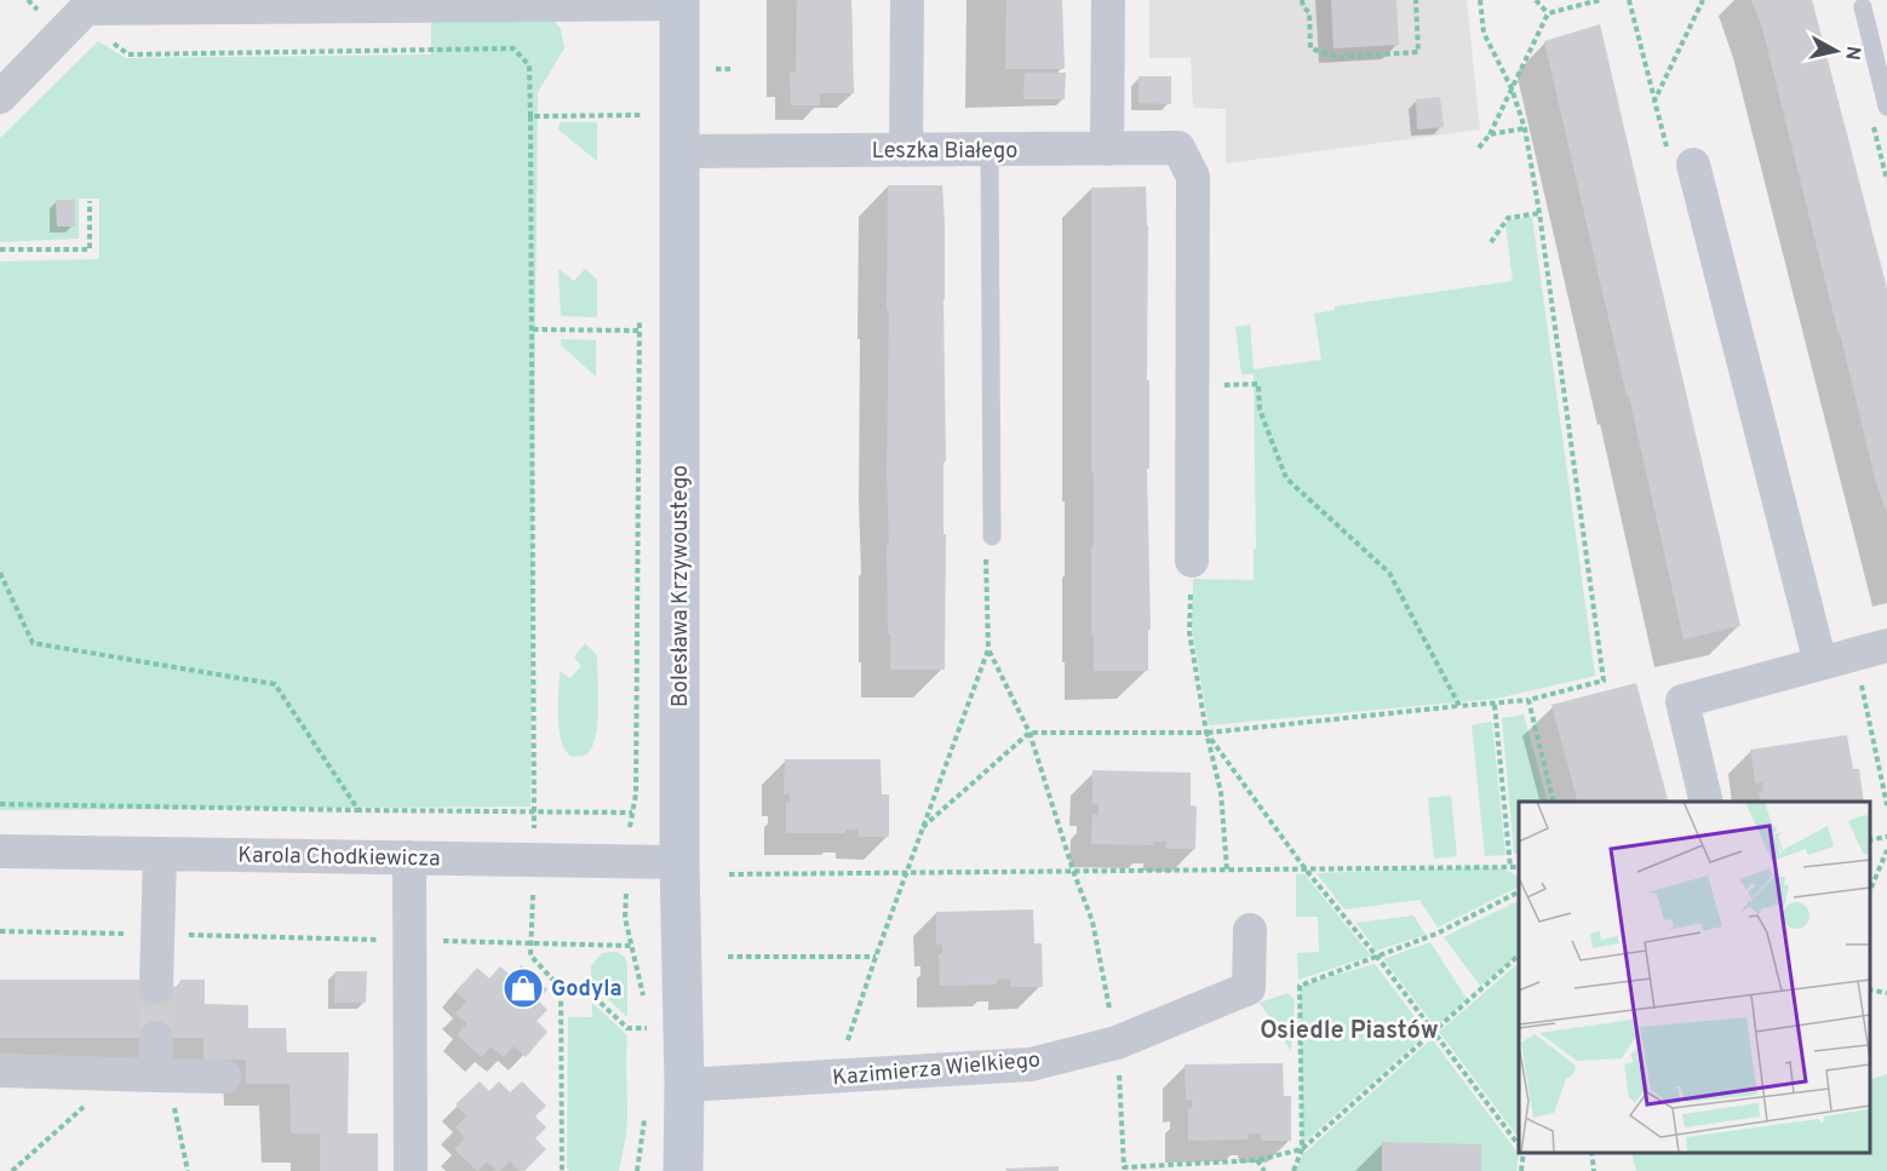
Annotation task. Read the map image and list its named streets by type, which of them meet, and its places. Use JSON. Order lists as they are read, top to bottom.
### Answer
{
  "streets": {
    "street": [
      "Leszka Białego",
      "Bolesława Krzywoustego",
      "Karola Chodkiewicza",
      "Kazimierza Wielkiego"
    ]
  },
  "crossings": [
    ["Leszka Białego", "Bolesława Krzywoustego"],
    ["Bolesława Krzywoustego", "Karola Chodkiewicza"],
    ["Bolesława Krzywoustego", "Kazimierza Wielkiego"]
  ],
  "districts": ["Osiedle Piastów"],
  "places": {
    "shop": ["Godyla"]
  },
  "north": "right"
}
